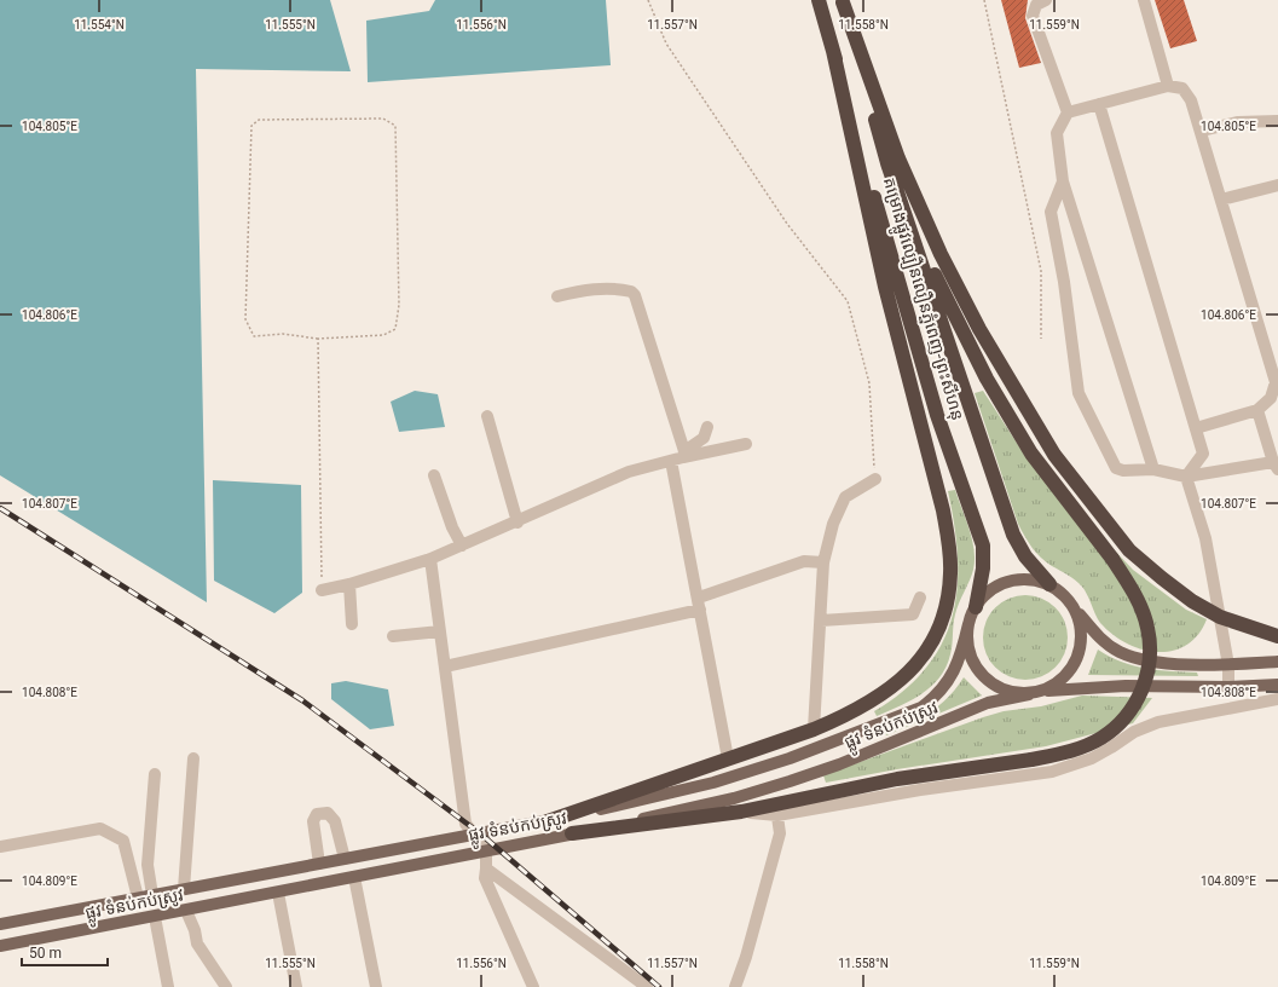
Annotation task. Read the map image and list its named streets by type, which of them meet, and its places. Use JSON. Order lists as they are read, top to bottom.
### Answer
{
  "streets": {
    "highway": ["គម្រោងផ្លូវល្បឿនលឿនភ្នំពេញ-ព្រះសីហនុ"],
    "main road": ["ផ្លូវ ទំនប់កប់ស្រូវ"]
  },
  "crossings": [
    ["គម្រោងផ្លូវល្បឿនលឿនភ្នំពេញ-ព្រះសីហនុ", "ផ្លូវ ទំនប់កប់ស្រូវ"]
  ],
  "scale_bar": "50 m",
  "coordinates": [
    "11.554°N",
    "11.555°N",
    "11.556°N",
    "11.557°N",
    "11.558°N",
    "11.559°N",
    "104.805°E",
    "104.806°E",
    "104.807°E",
    "104.808°E",
    "104.809°E"
  ]
}
